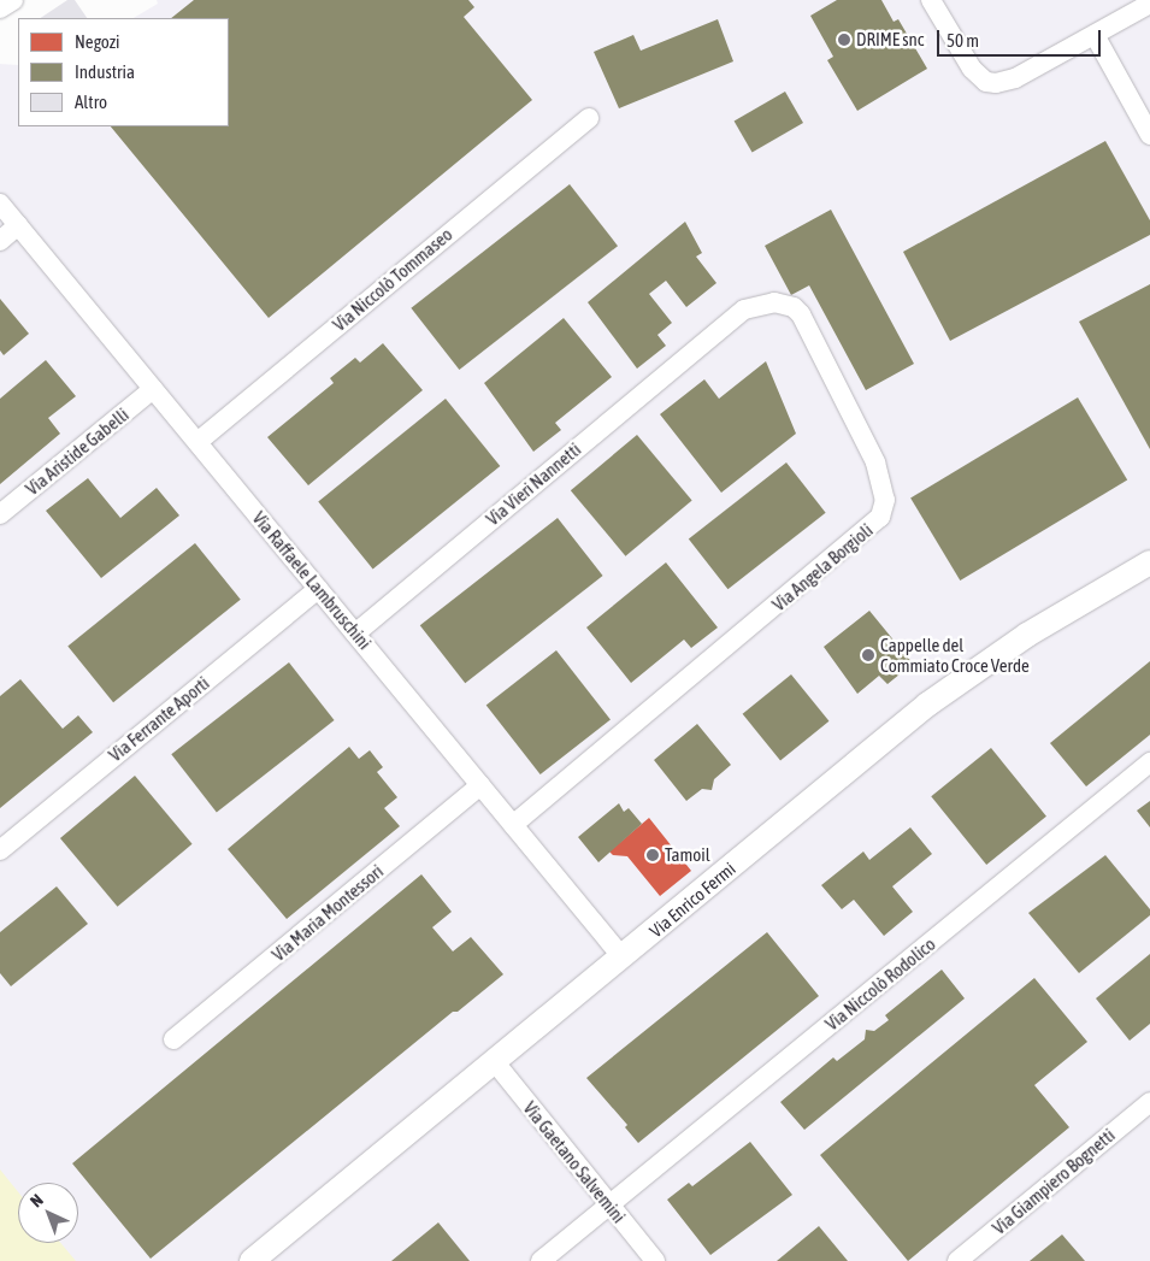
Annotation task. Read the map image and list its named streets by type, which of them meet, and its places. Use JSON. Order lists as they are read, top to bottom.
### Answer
{
  "streets": {
    "street": [
      "Via Niccolò Tommaseo",
      "Via Aristide Gabelli",
      "Via Vieri Nannetti",
      "Via Angela Borgioli",
      "Via Raffaele Lambruschini",
      "Via Ferrante Aporti",
      "Via Enrico Fermi",
      "Via Maria Montessori",
      "Via Niccolò Rodolico",
      "Via Gaetano Salvemini",
      "Via Giampiero Bognetti"
    ]
  },
  "crossings": [
    ["Via Niccolò Tommaseo", "Via Raffaele Lambruschini"],
    ["Via Aristide Gabelli", "Via Raffaele Lambruschini"],
    ["Via Vieri Nannetti", "Via Angela Borgioli"],
    ["Via Vieri Nannetti", "Via Raffaele Lambruschini"],
    ["Via Angela Borgioli", "Via Raffaele Lambruschini"],
    ["Via Raffaele Lambruschini", "Via Ferrante Aporti"],
    ["Via Raffaele Lambruschini", "Via Enrico Fermi"],
    ["Via Raffaele Lambruschini", "Via Maria Montessori"],
    ["Via Enrico Fermi", "Via Gaetano Salvemini"],
    ["Via Niccolò Rodolico", "Via Gaetano Salvemini"]
  ],
  "places": ["DRIME snc", "Cappelle del Commiato Croce Verde", "Tamoil"],
  "legend": ["Negozi", "Industria", "Altro"],
  "scale_bar": "50 m",
  "north": "top left"
}
